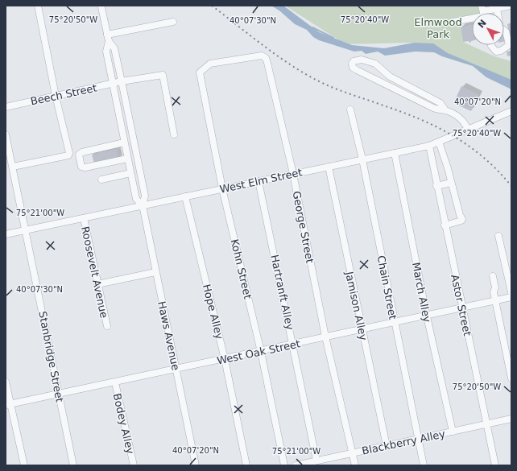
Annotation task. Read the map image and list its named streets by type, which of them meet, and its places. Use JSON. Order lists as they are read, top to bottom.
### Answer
{
  "streets": {
    "street": [
      "Beech Street",
      "West Elm Street",
      "George Street",
      "Kohn Street",
      "Roosevelt Avenue",
      "Chain Street",
      "Hartranft Alley",
      "March Alley",
      "Astor Street",
      "Jamison Alley",
      "Hope Alley",
      "Haws Avenue",
      "West Oak Street",
      "Stanbridge Street",
      "Bodey Alley",
      "Blackberry Alley"
    ]
  },
  "crossings": [
    ["Beech Street", "Haws Avenue"],
    ["West Elm Street", "George Street"],
    ["West Elm Street", "Kohn Street"],
    ["West Elm Street", "Roosevelt Avenue"],
    ["West Elm Street", "Chain Street"],
    ["West Elm Street", "Hartranft Alley"],
    ["West Elm Street", "March Alley"],
    ["West Elm Street", "Astor Street"],
    ["West Elm Street", "Jamison Alley"],
    ["West Elm Street", "Hope Alley"],
    ["West Elm Street", "Haws Avenue"],
    ["West Elm Street", "Stanbridge Street"],
    ["George Street", "Kohn Street"],
    ["George Street", "West Oak Street"],
    ["George Street", "Blackberry Alley"],
    ["Kohn Street", "West Oak Street"],
    ["Chain Street", "West Oak Street"],
    ["Chain Street", "Blackberry Alley"],
    ["Hartranft Alley", "West Oak Street"],
    ["Hartranft Alley", "Blackberry Alley"],
    ["March Alley", "West Oak Street"],
    ["March Alley", "Blackberry Alley"],
    ["Astor Street", "West Oak Street"],
    ["Astor Street", "Blackberry Alley"],
    ["Jamison Alley", "West Oak Street"],
    ["Jamison Alley", "Blackberry Alley"],
    ["Hope Alley", "West Oak Street"],
    ["Haws Avenue", "West Oak Street"],
    ["West Oak Street", "Stanbridge Street"],
    ["West Oak Street", "Bodey Alley"]
  ],
  "parks": ["Elmwood Park"],
  "north": "top left",
  "coordinates": [
    "75°20'50\"W",
    "75°20'40\"W",
    "40°07'30\"N",
    "40°07'20\"N",
    "75°21'00\"W"
  ]
}
